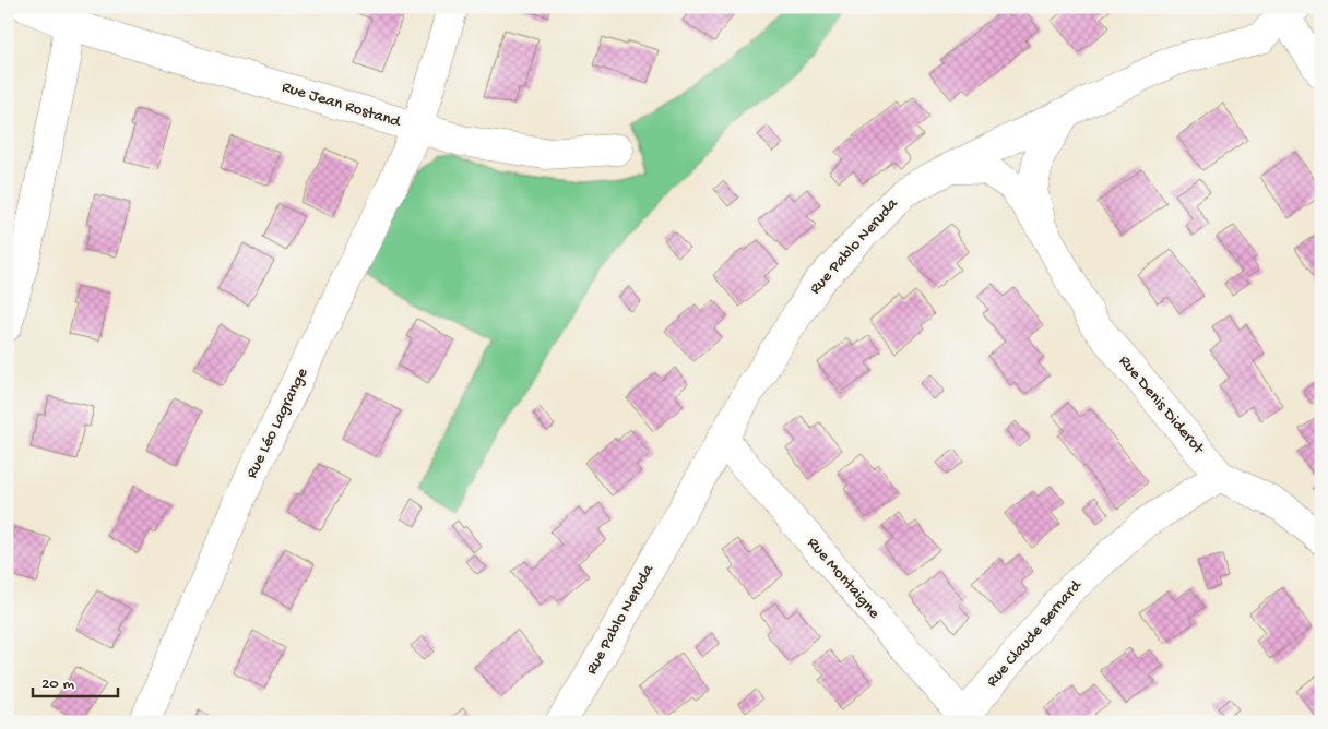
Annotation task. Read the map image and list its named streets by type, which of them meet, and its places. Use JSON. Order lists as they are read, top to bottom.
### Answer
{
  "streets": {
    "street": [
      "Rue Jean Rostand",
      "Rue Pablo Neruda",
      "Rue Denis Diderot",
      "Rue Léo Lagrange",
      "Rue Montaigne",
      "Rue Claude Bernard"
    ]
  },
  "crossings": [
    ["Rue Jean Rostand", "Rue Léo Lagrange"],
    ["Rue Pablo Neruda", "Rue Denis Diderot"],
    ["Rue Pablo Neruda", "Rue Montaigne"],
    ["Rue Denis Diderot", "Rue Claude Bernard"],
    ["Rue Montaigne", "Rue Claude Bernard"]
  ],
  "scale_bar": "20 m"
}
